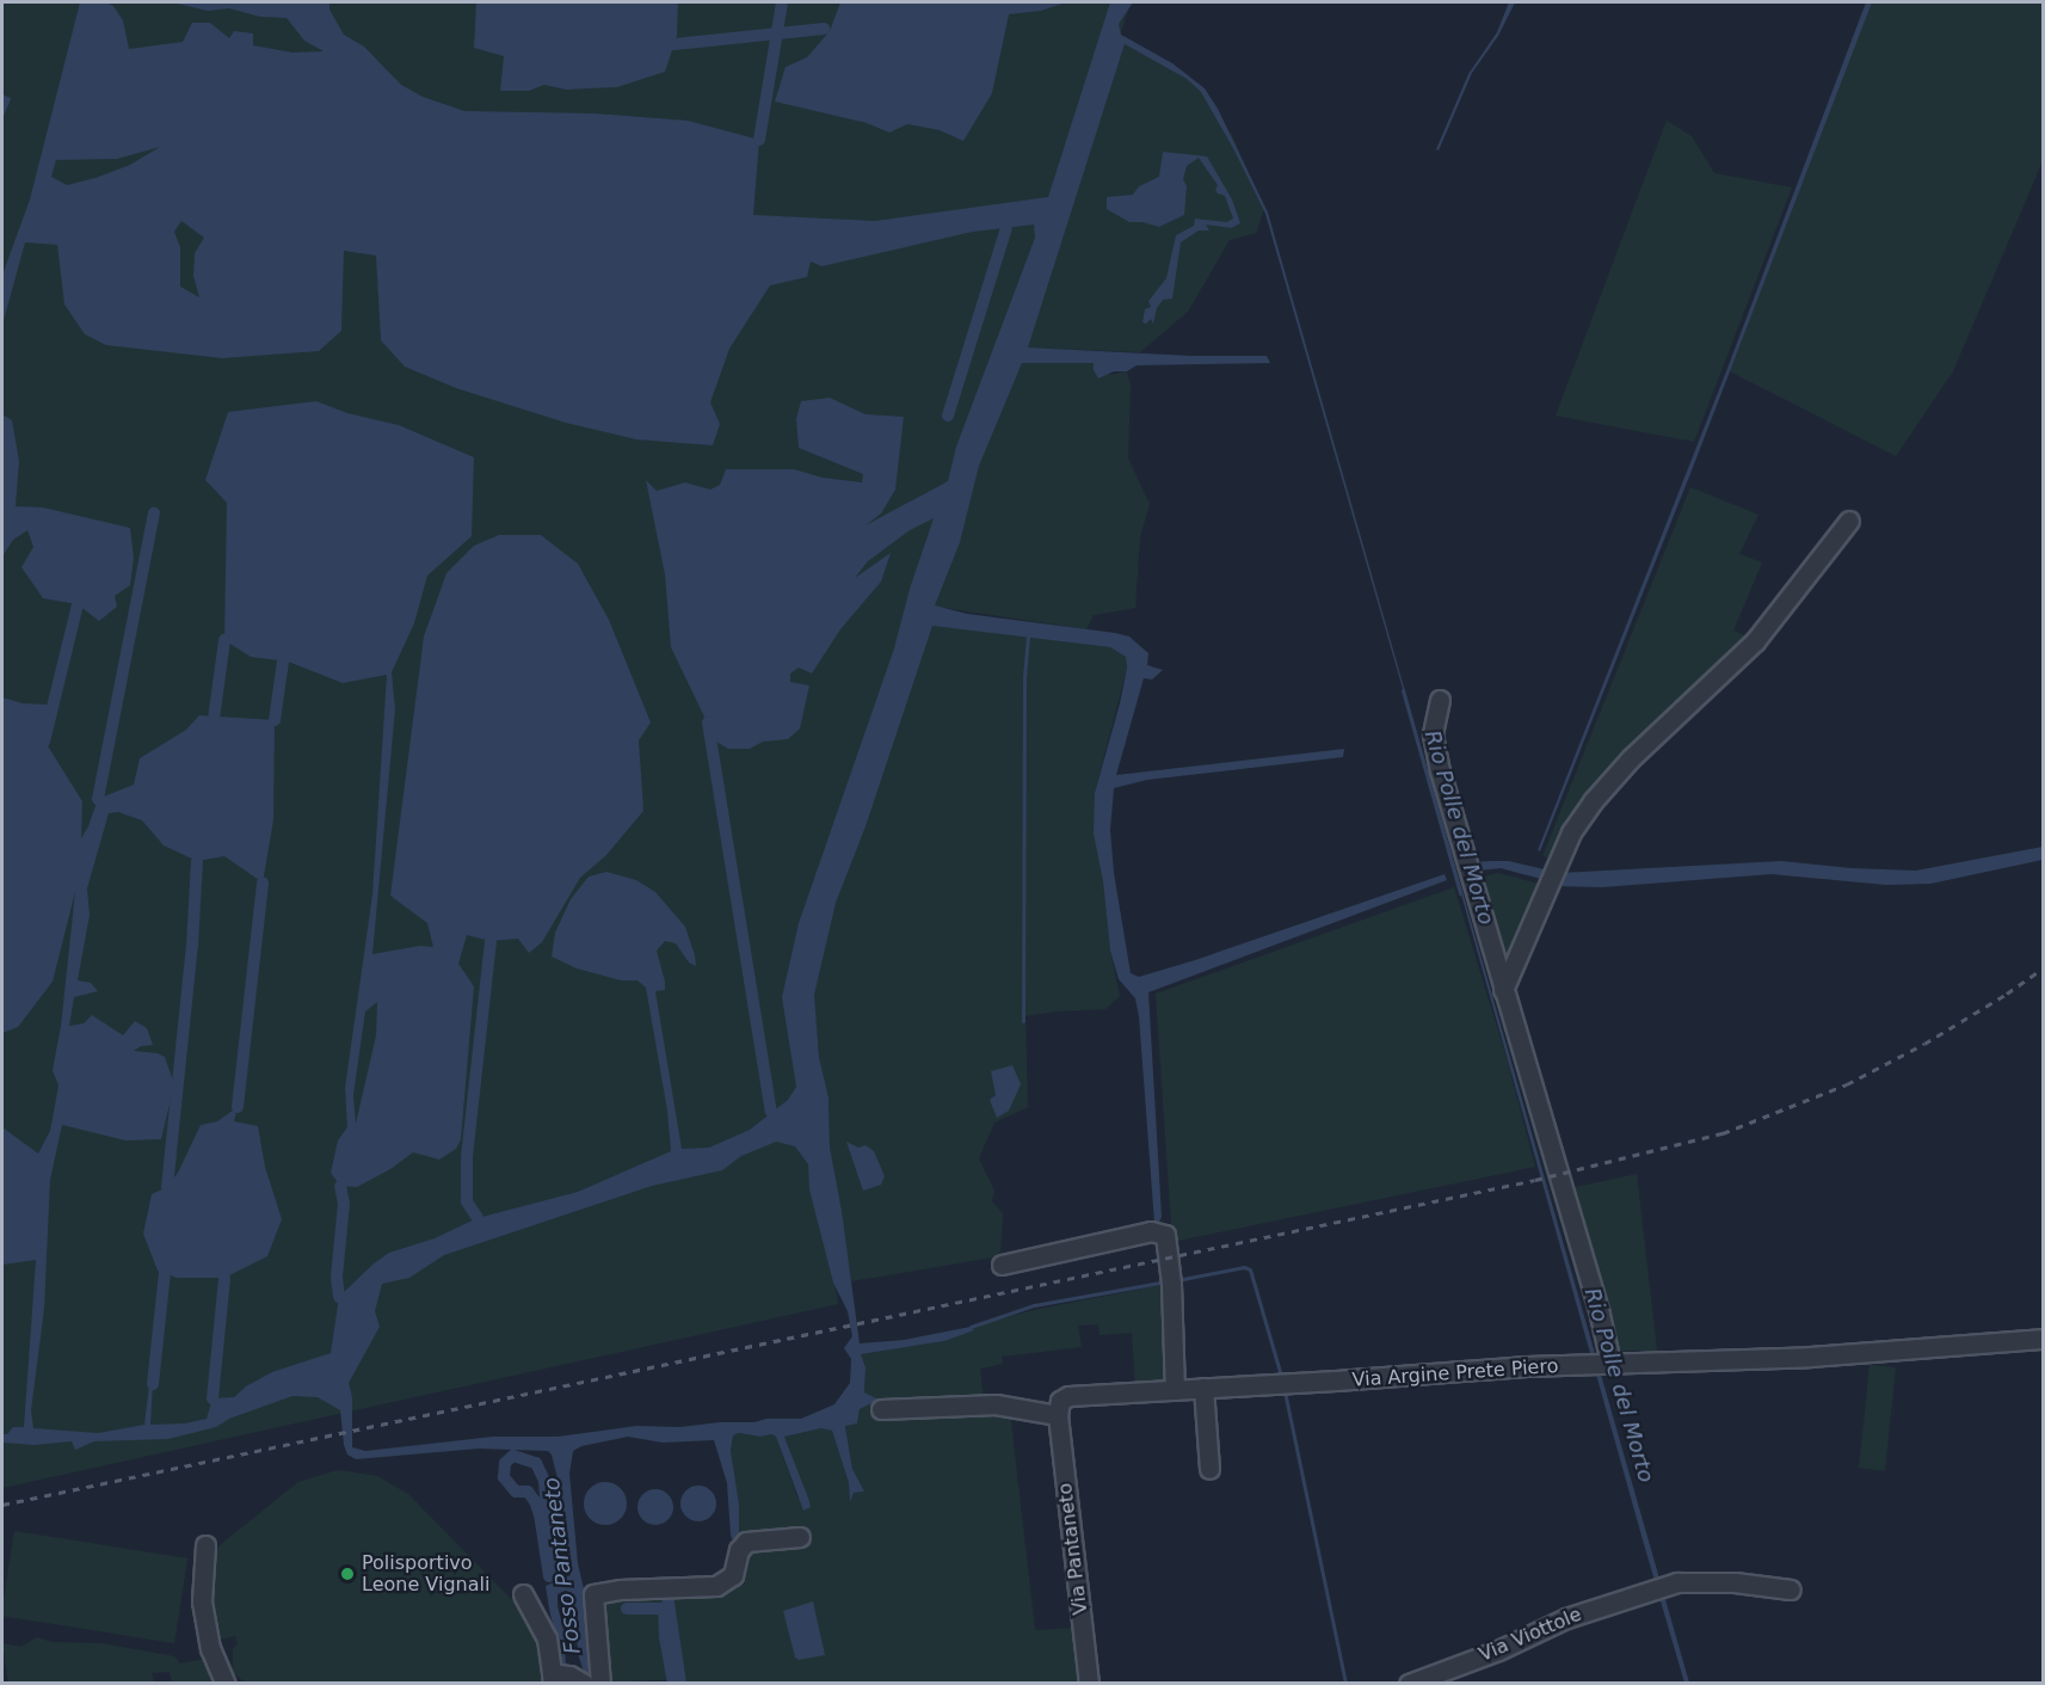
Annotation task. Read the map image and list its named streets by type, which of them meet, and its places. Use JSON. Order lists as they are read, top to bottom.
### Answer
{
  "streets": {
    "street": ["Via Argine Prete Piero", "Via Pantaneto", "Via Viottole"]
  },
  "crossings": [
    ["Via Argine Prete Piero", "Via Pantaneto"]
  ],
  "water": ["Rio Polle del Morto", "Fosso Pantaneto"],
  "places": ["Polisportivo Leone Vignali"]
}
